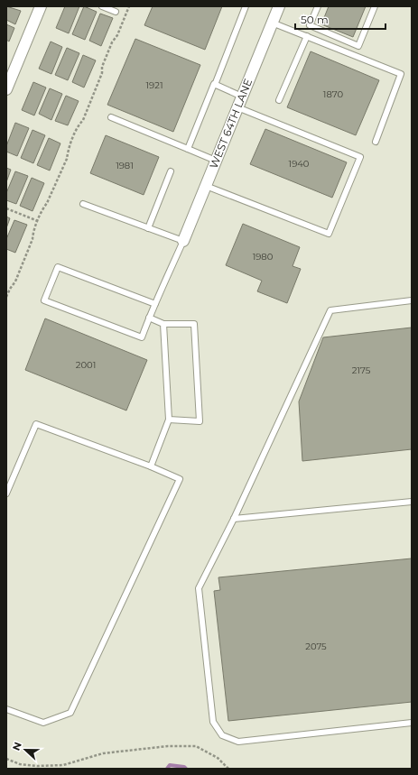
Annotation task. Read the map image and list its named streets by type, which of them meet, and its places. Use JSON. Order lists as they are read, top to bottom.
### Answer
{
  "streets": {
    "street": ["WEST 64TH LANE"]
  },
  "house_numbers": [
    "1921",
    "1870",
    "1940",
    "1981",
    "1980",
    "2001",
    "2175",
    "2075"
  ],
  "scale_bar": "50 m",
  "north": "left"
}
